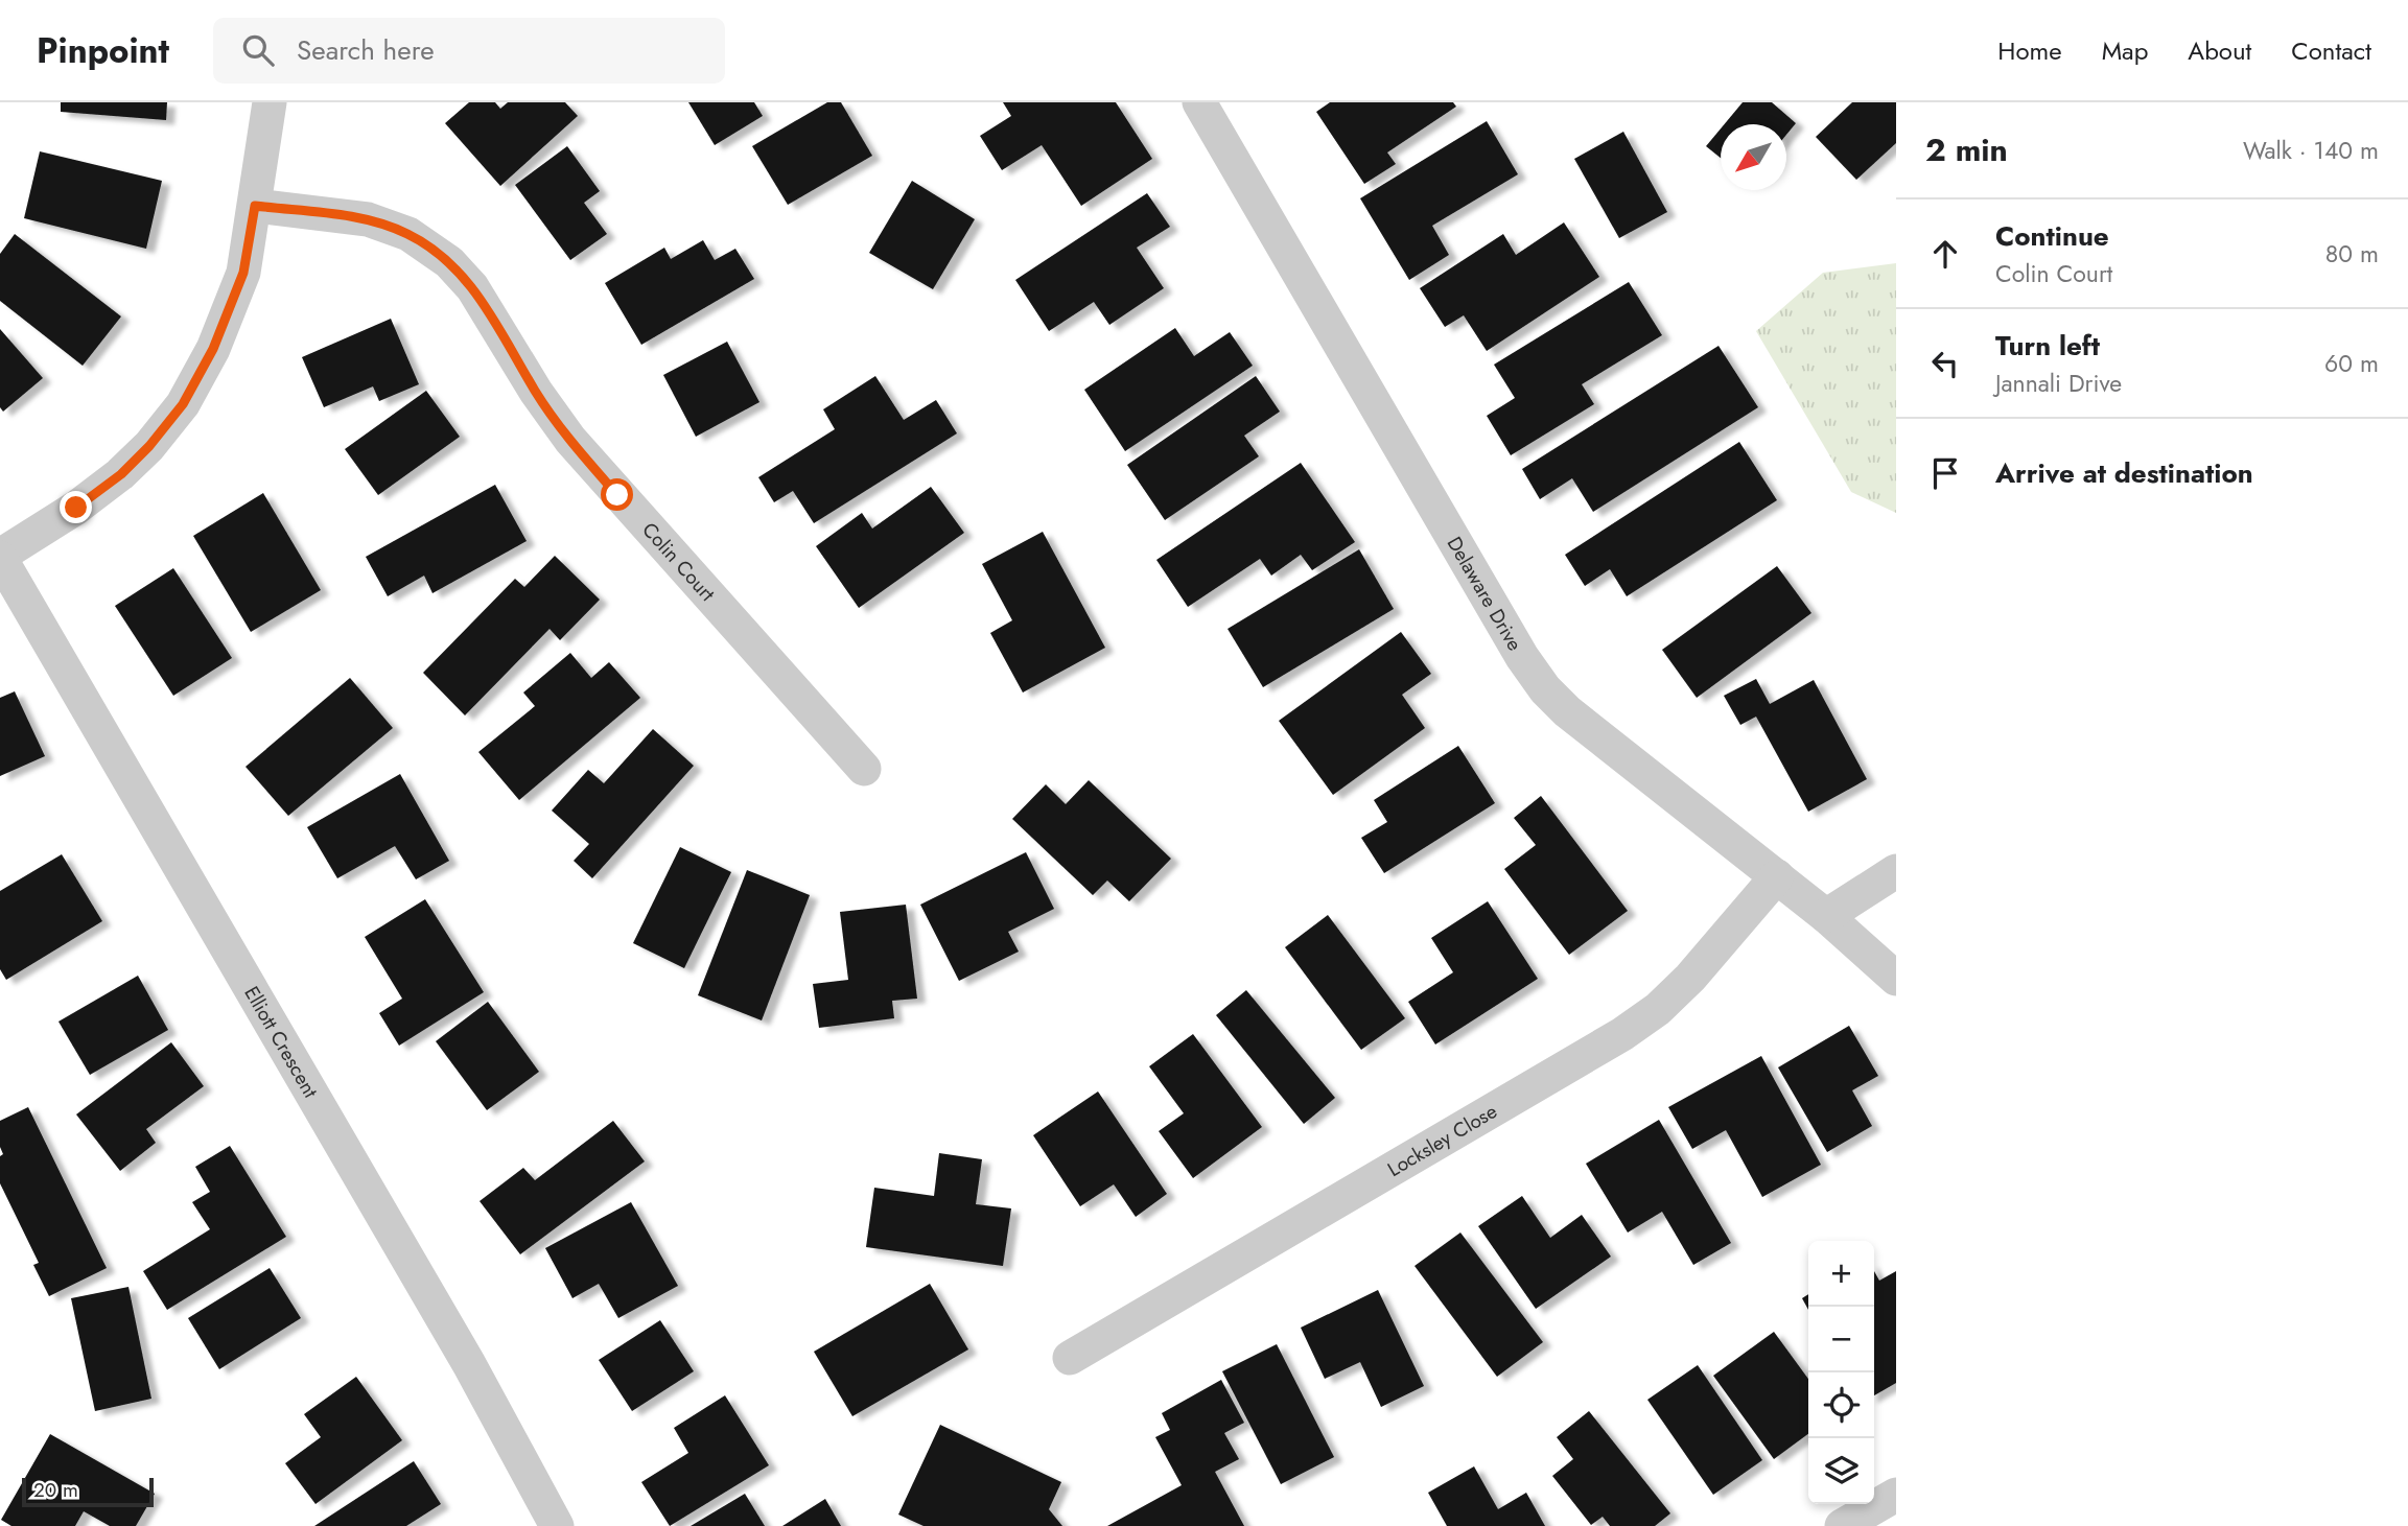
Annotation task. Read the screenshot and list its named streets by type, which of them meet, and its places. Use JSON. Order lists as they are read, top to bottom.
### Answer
{
  "streets": {
    "street": [
      "Colin Court",
      "Delaware Drive",
      "Elliott Crescent",
      "Locksley Close"
    ]
  },
  "crossings": [
    ["Delaware Drive", "Locksley Close"]
  ],
  "scale_bar": "20 m",
  "north": "bottom left",
  "page": {
    "header": "Pinpoint",
    "search": "Search here",
    "nav": [
      "Home",
      "Map",
      "About",
      "Contact"
    ],
    "heading": ["2 min", "Walk · 140 m"],
    "list": [
      ["Continue", "Colin Court", "80 m"],
      ["Turn left", "Jannali Drive", "60 m"],
      "Arrive at destination"
    ],
    "map_buttons": ["+", "−"],
    "scale": "20 m"
  }
}
